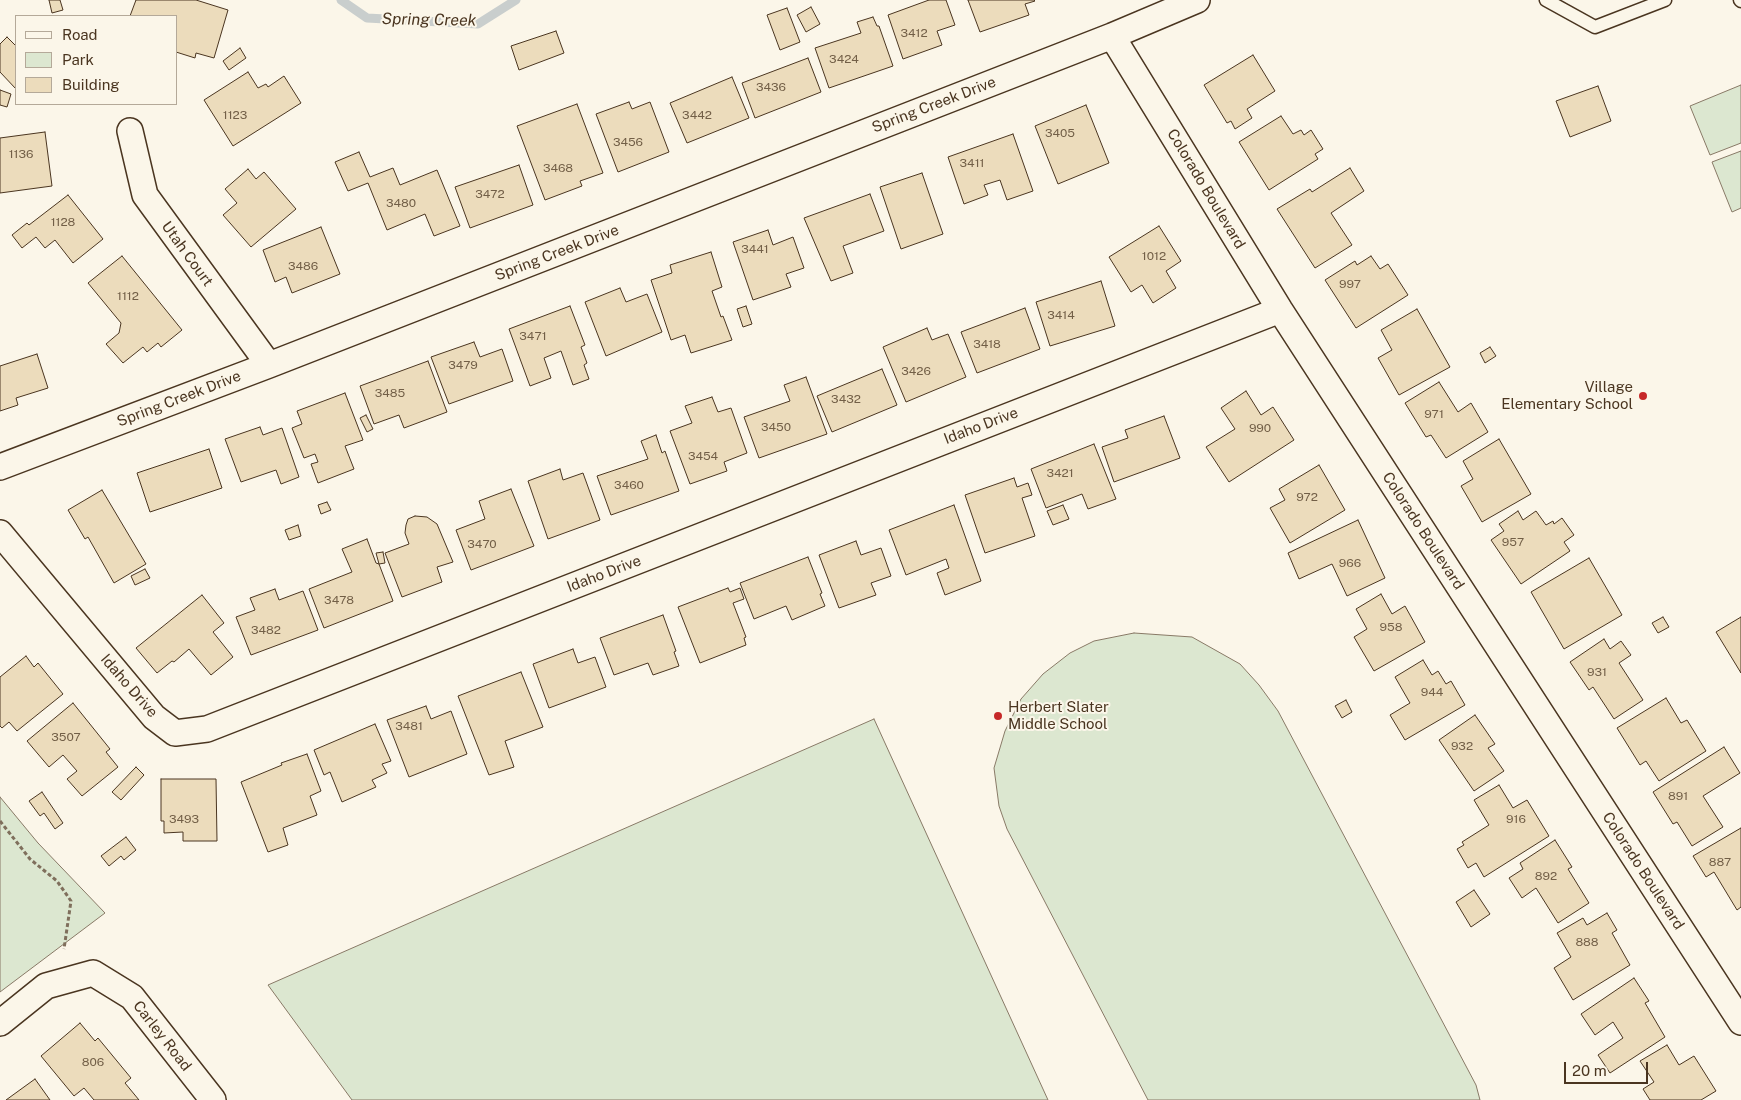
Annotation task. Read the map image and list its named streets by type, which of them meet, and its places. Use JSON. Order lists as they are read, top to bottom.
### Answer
{
  "streets": {
    "street": [
      "Spring Creek Drive",
      "Colorado Boulevard",
      "Utah Court",
      "Idaho Drive",
      "Carley Road"
    ]
  },
  "crossings": [
    ["Spring Creek Drive", "Colorado Boulevard"],
    ["Spring Creek Drive", "Utah Court"],
    ["Colorado Boulevard", "Idaho Drive"]
  ],
  "water": ["Spring Creek"],
  "places": ["Village Elementary School", "Herbert Slater Middle School"],
  "house_numbers": [
    "3412",
    "3424",
    "3436",
    "1123",
    "3442",
    "3405",
    "3456",
    "1136",
    "3411",
    "3468",
    "3472",
    "3480",
    "1128",
    "3441",
    "1012",
    "3486",
    "997",
    "1112",
    "3414",
    "3471",
    "3418",
    "3479",
    "3426",
    "3485",
    "3432",
    "971",
    "3450",
    "990",
    "3454",
    "3421",
    "3460",
    "972",
    "957",
    "3470",
    "966",
    "3478",
    "958",
    "3482",
    "931",
    "944",
    "3481",
    "3507",
    "932",
    "891",
    "3493",
    "916",
    "887",
    "892",
    "888",
    "806"
  ],
  "legend": ["Road", "Park", "Building"],
  "scale_bar": "20 m"
}
